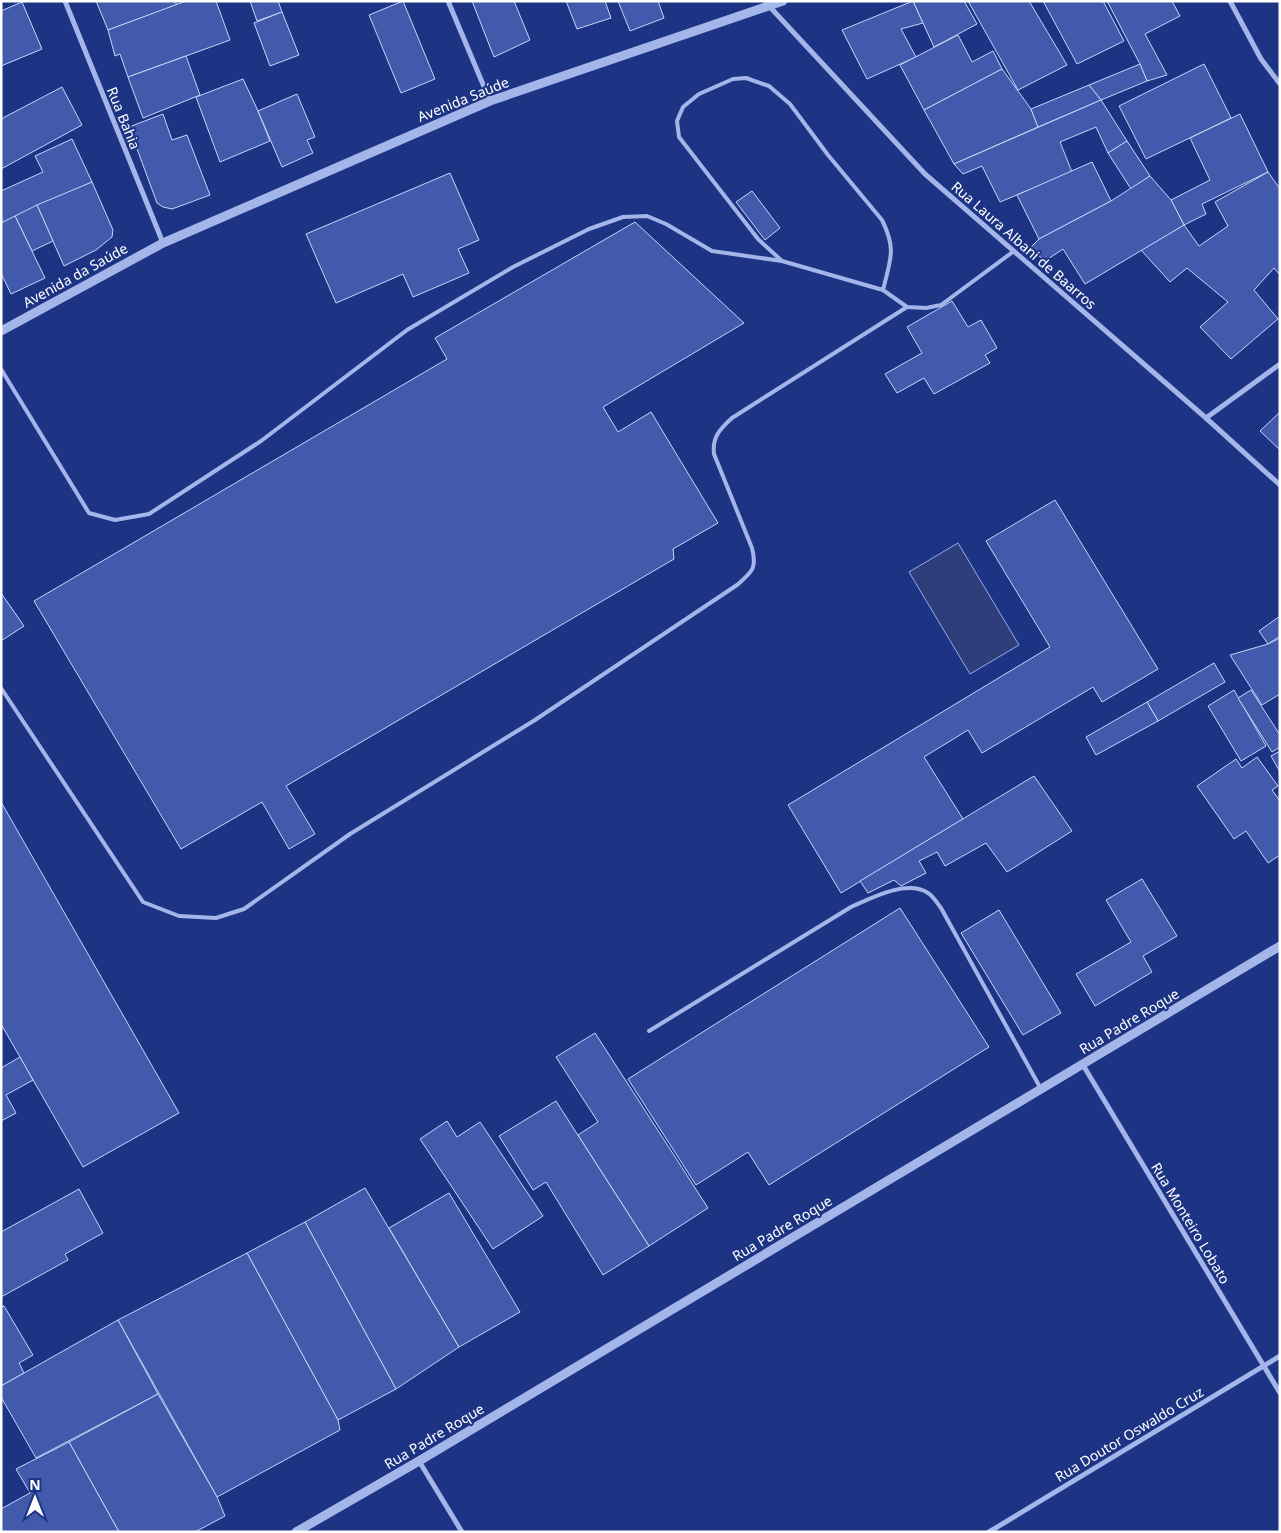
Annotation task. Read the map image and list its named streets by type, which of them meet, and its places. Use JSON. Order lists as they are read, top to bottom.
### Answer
{
  "streets": {
    "street": [
      "Avenida Saúde",
      "Rua Bahia",
      "Rua Laura Albani de Baarros",
      "Avenida da Saúde",
      "Rua Padre Roque",
      "Rua Monteiro Lobato",
      "Rua Doutor Oswaldo Cruz"
    ]
  },
  "crossings": [
    ["Avenida Saúde", "Rua Bahia"],
    ["Avenida Saúde", "Rua Laura Albani de Baarros"],
    ["Avenida Saúde", "Avenida da Saúde"],
    ["Rua Bahia", "Avenida da Saúde"],
    ["Rua Padre Roque", "Rua Monteiro Lobato"],
    ["Rua Monteiro Lobato", "Rua Doutor Oswaldo Cruz"]
  ],
  "north": "top"
}
